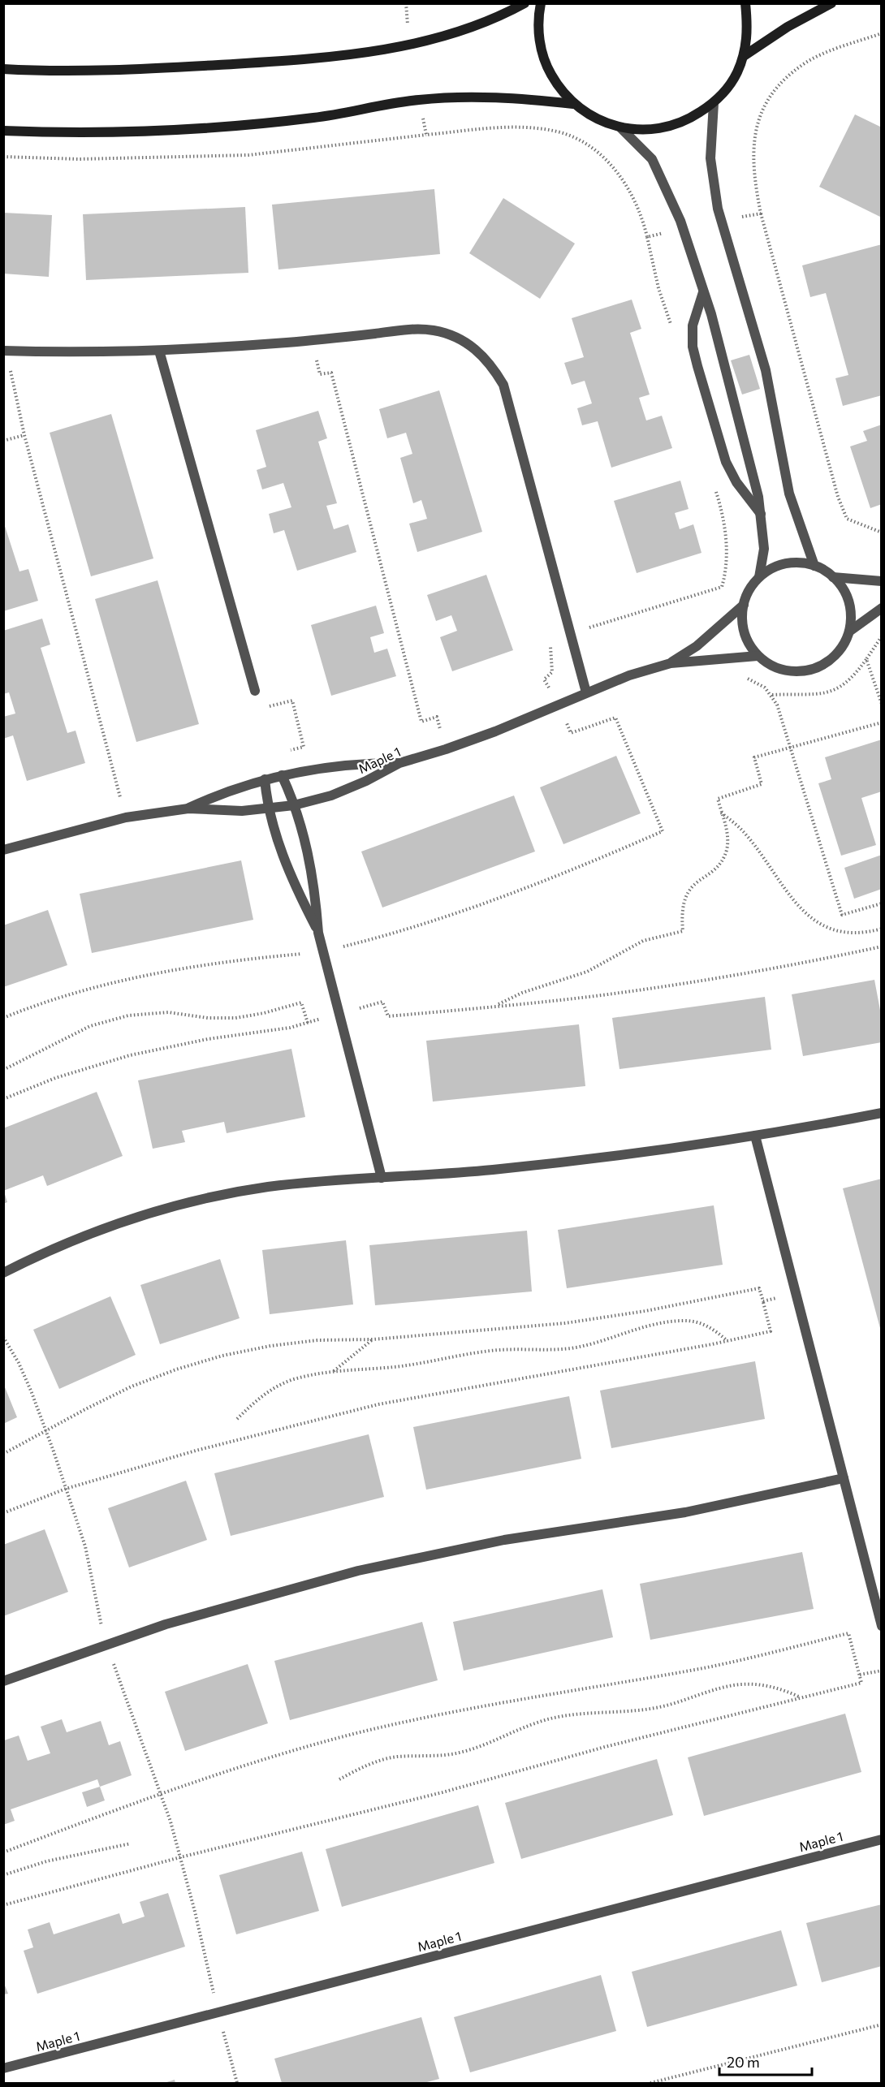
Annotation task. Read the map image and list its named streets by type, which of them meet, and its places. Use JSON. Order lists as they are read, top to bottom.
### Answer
{
  "streets": {
    "street": ["Maple 1"]
  },
  "scale_bar": "20 m"
}
